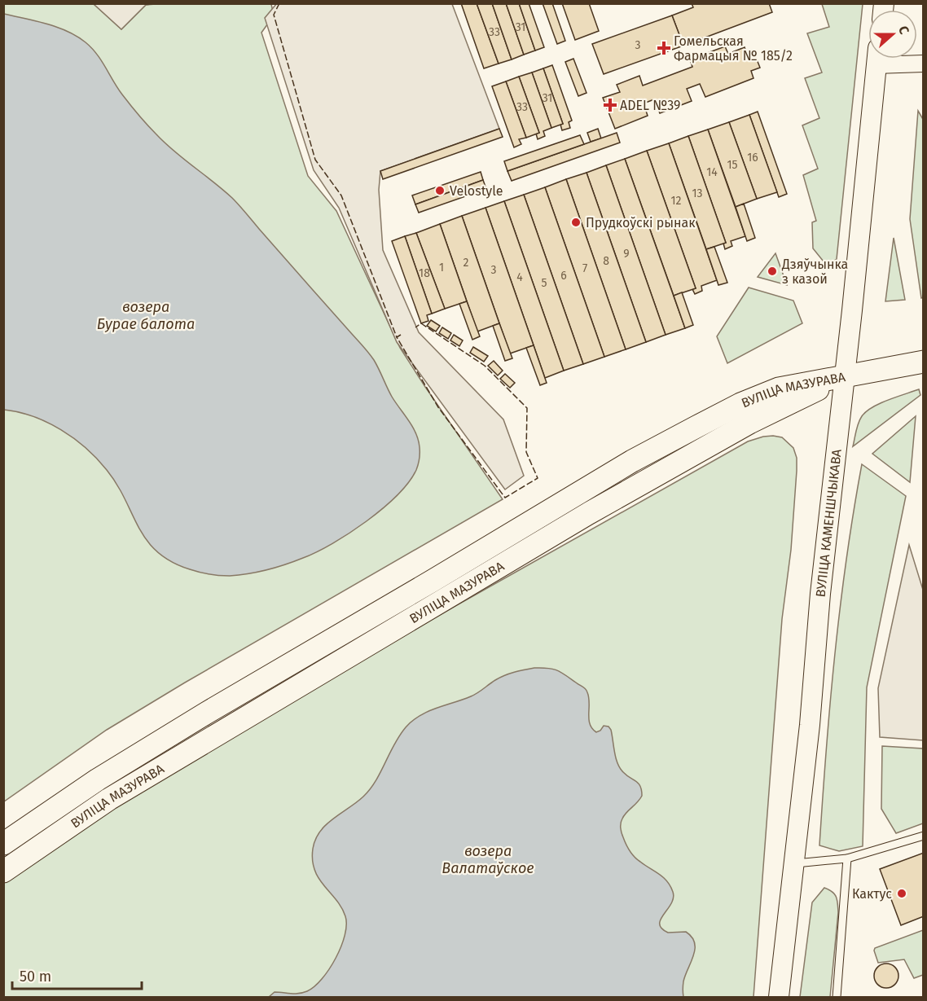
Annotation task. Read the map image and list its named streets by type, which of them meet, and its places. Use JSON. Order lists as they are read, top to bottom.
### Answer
{
  "streets": {
    "main road": ["ВУЛІЦА МАЗУРАВА"],
    "street": ["ВУЛІЦА КАМЕНШЧЫКАВА"]
  },
  "crossings": [
    ["ВУЛІЦА МАЗУРАВА", "ВУЛІЦА КАМЕНШЧЫКАВА"]
  ],
  "water": ["возера Бурае балота", "возера Валатаўское"],
  "places": {
    "health": ["Гомельская Фармацыя № 185/2", "ADEL №39"],
    "other": [
      "Velostyle",
      "Прудкоўскі рынак",
      "Дзяўчынка з казой",
      "Кактус"
    ]
  },
  "house_numbers": [
    "31",
    "33",
    "3",
    "31",
    "33",
    "16",
    "15",
    "14",
    "13",
    "12",
    "9",
    "8",
    "2",
    "1",
    "7",
    "3",
    "18",
    "6",
    "4",
    "5"
  ],
  "scale_bar": "50 m",
  "north": "right"
}
